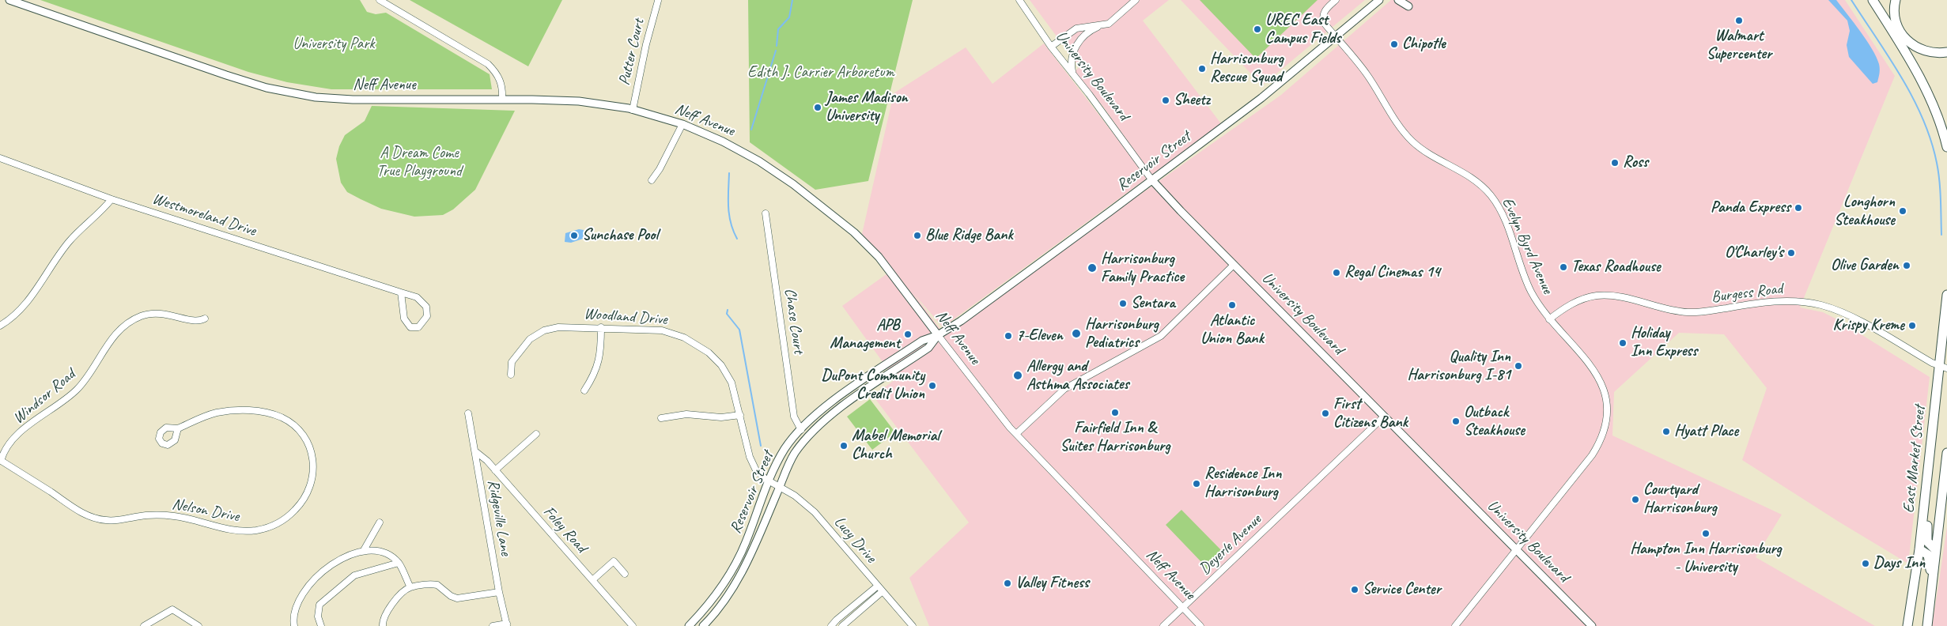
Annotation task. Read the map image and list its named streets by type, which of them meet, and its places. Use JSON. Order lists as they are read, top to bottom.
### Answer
{
  "streets": {
    "highway": ["East Market Street"],
    "main road": ["University Boulevard", "Neff Avenue", "Reservoir Street"],
    "street": [
      "Putter Court",
      "Westmoreland Drive",
      "Evelyn Byrd Avenue",
      "Burgess Road",
      "Woodland Drive",
      "Chase Court",
      "Windsor Road",
      "Nelson Drive",
      "Ridgeville Lane",
      "Foley Road",
      "Lucy Drive",
      "Deyerle Avenue"
    ]
  },
  "crossings": [
    ["Putter Court", "Neff Avenue"],
    ["University Boulevard", "Reservoir Street"],
    ["University Boulevard", "Evelyn Byrd Avenue"],
    ["University Boulevard", "Deyerle Avenue"],
    ["Neff Avenue", "Reservoir Street"],
    ["Neff Avenue", "Deyerle Avenue"],
    ["Reservoir Street", "Evelyn Byrd Avenue"],
    ["Reservoir Street", "Woodland Drive"],
    ["Reservoir Street", "Chase Court"],
    ["Reservoir Street", "Lucy Drive"],
    ["Evelyn Byrd Avenue", "Burgess Road"],
    ["Burgess Road", "East Market Street"],
    ["Woodland Drive", "Lucy Drive"],
    ["Windsor Road", "Nelson Drive"],
    ["Ridgeville Lane", "Foley Road"]
  ],
  "parks": ["University Park", "Edith J. Carrier Arboretum", "A Dream Come True Playground"],
  "places": [
    "Walmart Supercenter",
    "UREC East Campus Fields",
    "Chipotle",
    "Harrisonburg Rescue Squad",
    "Sheetz",
    "James Madison University",
    "Ross",
    "Panda Express",
    "Longhorn Steakhouse",
    "Sunchase Pool",
    "Blue Ridge Bank",
    "O'Charley's",
    "Olive Garden",
    "Texas Roadhouse",
    "Harrisonburg Family Practice",
    "Regal Cinemas 14",
    "Sentara",
    "Atlantic Union Bank",
    "Krispy Kreme",
    "Harrisonburg Pediatrics",
    "APB Management",
    "7-Eleven",
    "Holiday Inn Express",
    "Quality Inn Harrisonburg I-81",
    "Allergy and Asthma Associates",
    "DuPont Community Credit Union",
    "Fairfield Inn & Suites Harrisonburg",
    "First Citizens Bank",
    "Outback Steakhouse",
    "Hyatt Place",
    "Mabel Memorial Church",
    "Residence Inn Harrisonburg",
    "Courtyard Harrisonburg",
    "Hampton Inn Harrisonburg - University",
    "Days Inn",
    "Valley Fitness",
    "Service Center"
  ]
}
